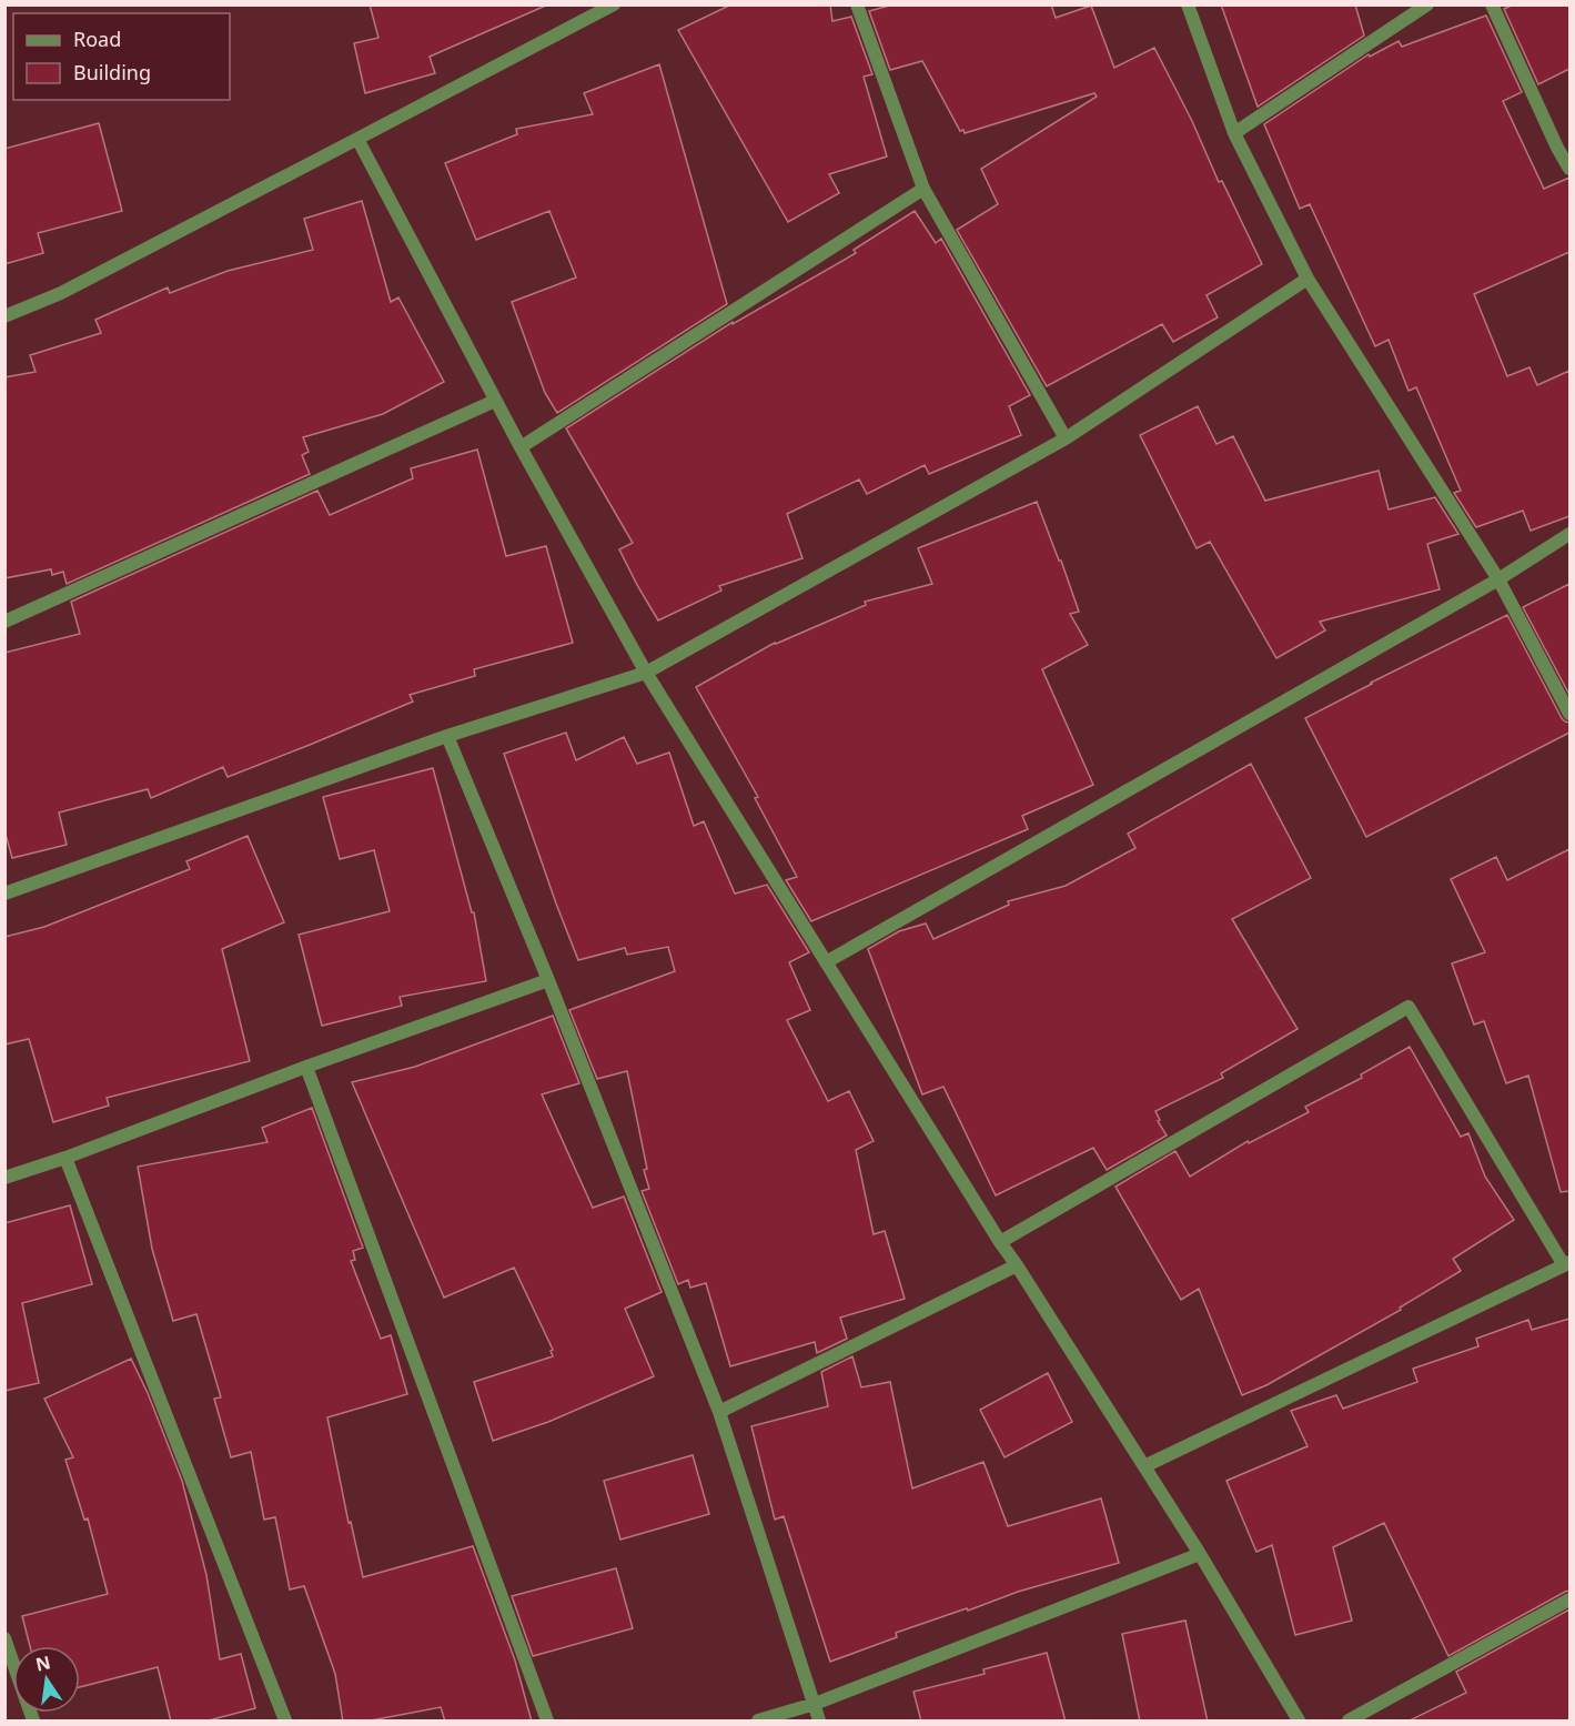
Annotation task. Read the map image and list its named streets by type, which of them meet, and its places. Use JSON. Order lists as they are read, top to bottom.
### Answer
{
  "legend": ["Road", "Building"],
  "north": "top"
}
